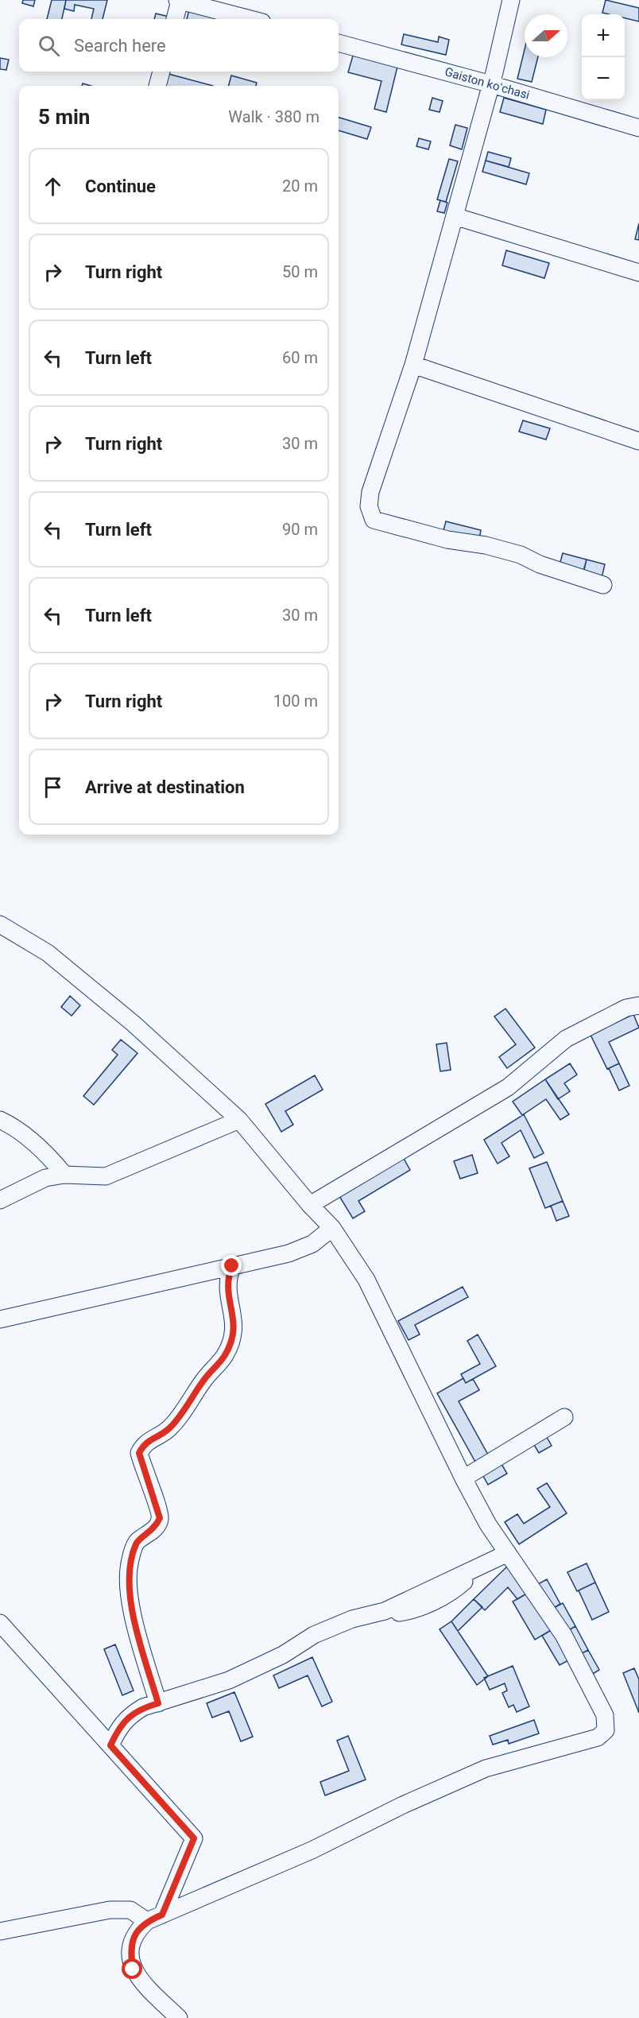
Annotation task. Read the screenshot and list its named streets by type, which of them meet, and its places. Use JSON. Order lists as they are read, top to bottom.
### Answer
{
  "streets": {
    "street": ["Gaiston koʻchasi"]
  },
  "north": "right",
  "page": {
    "map_buttons": ["+", "−"],
    "search": "Search here",
    "heading": ["5 min", "Walk · 380 m"],
    "list": [
      ["Continue", "20 m"],
      ["Turn right", "50 m"],
      ["Turn left", "60 m"],
      ["Turn right", "30 m"],
      ["Turn left", "90 m"],
      ["Turn left", "30 m"],
      ["Turn right", "100 m"],
      "Arrive at destination"
    ]
  }
}
